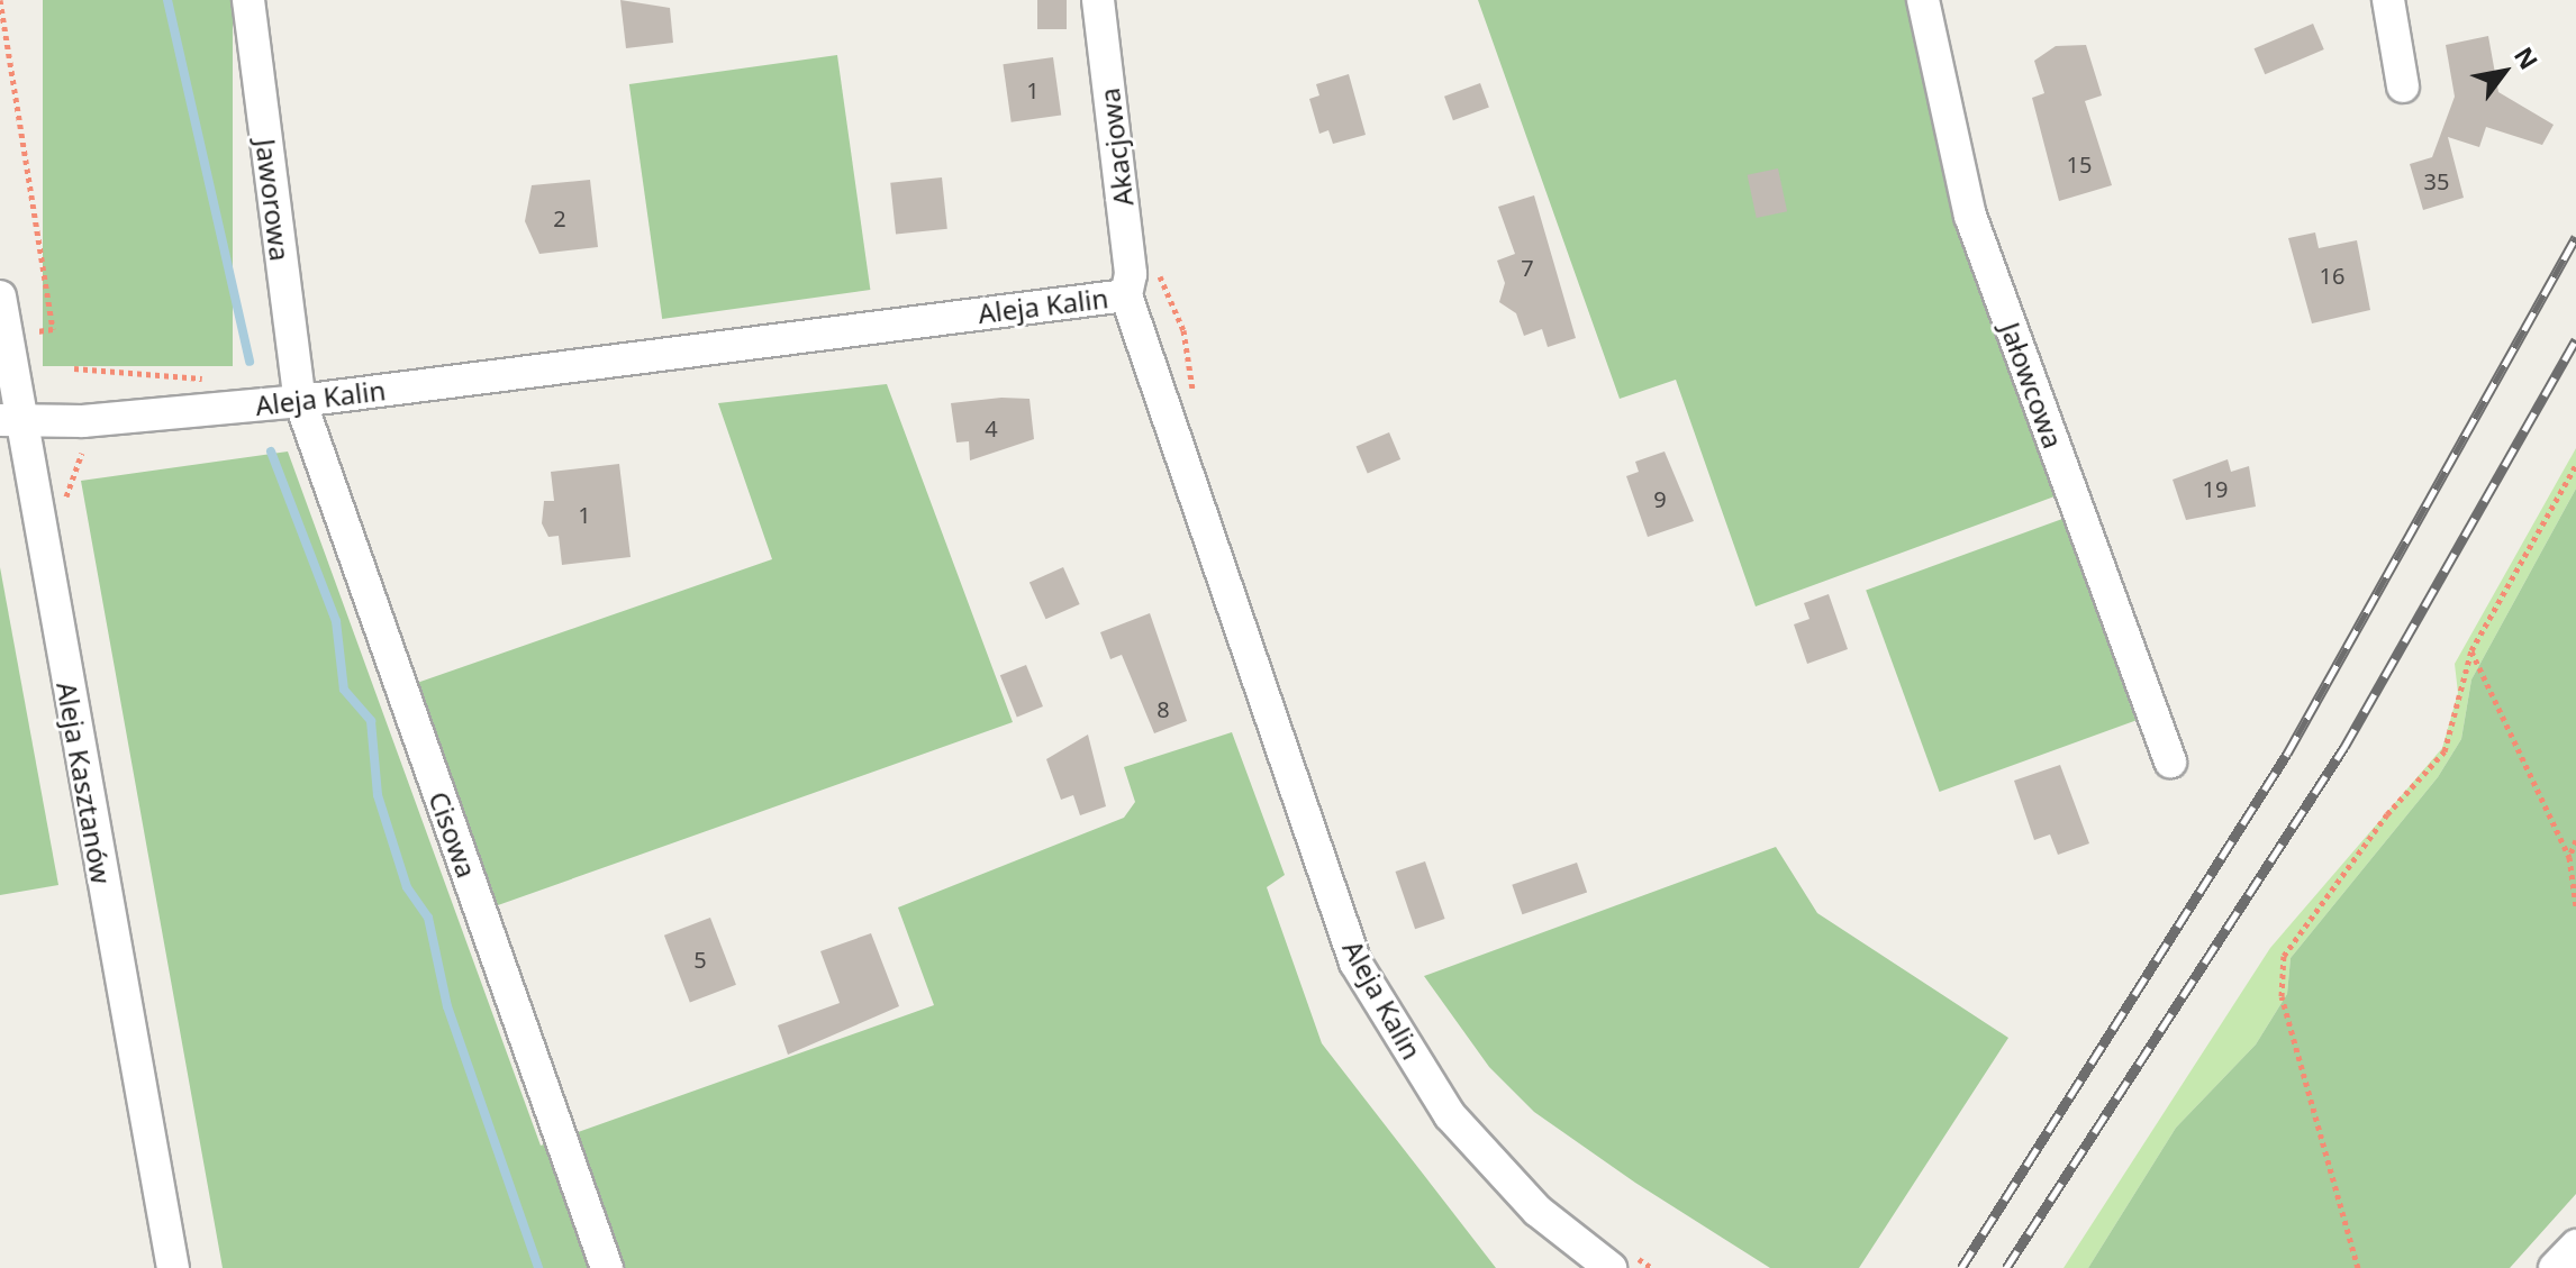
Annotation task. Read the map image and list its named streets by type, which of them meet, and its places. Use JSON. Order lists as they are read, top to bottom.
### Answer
{
  "streets": {
    "street": [
      "Akacjowa",
      "Jaworowa",
      "Aleja Kalin",
      "Jałowcowa",
      "Aleja Kasztanów",
      "Cisowa"
    ]
  },
  "crossings": [
    ["Akacjowa", "Aleja Kalin"],
    ["Jaworowa", "Aleja Kalin"],
    ["Jaworowa", "Cisowa"],
    ["Aleja Kalin", "Aleja Kasztanów"],
    ["Aleja Kalin", "Cisowa"]
  ],
  "house_numbers": [
    "1",
    "15",
    "35",
    "2",
    "7",
    "16",
    "4",
    "19",
    "9",
    "1",
    "8",
    "5"
  ],
  "north": "top right"
}
